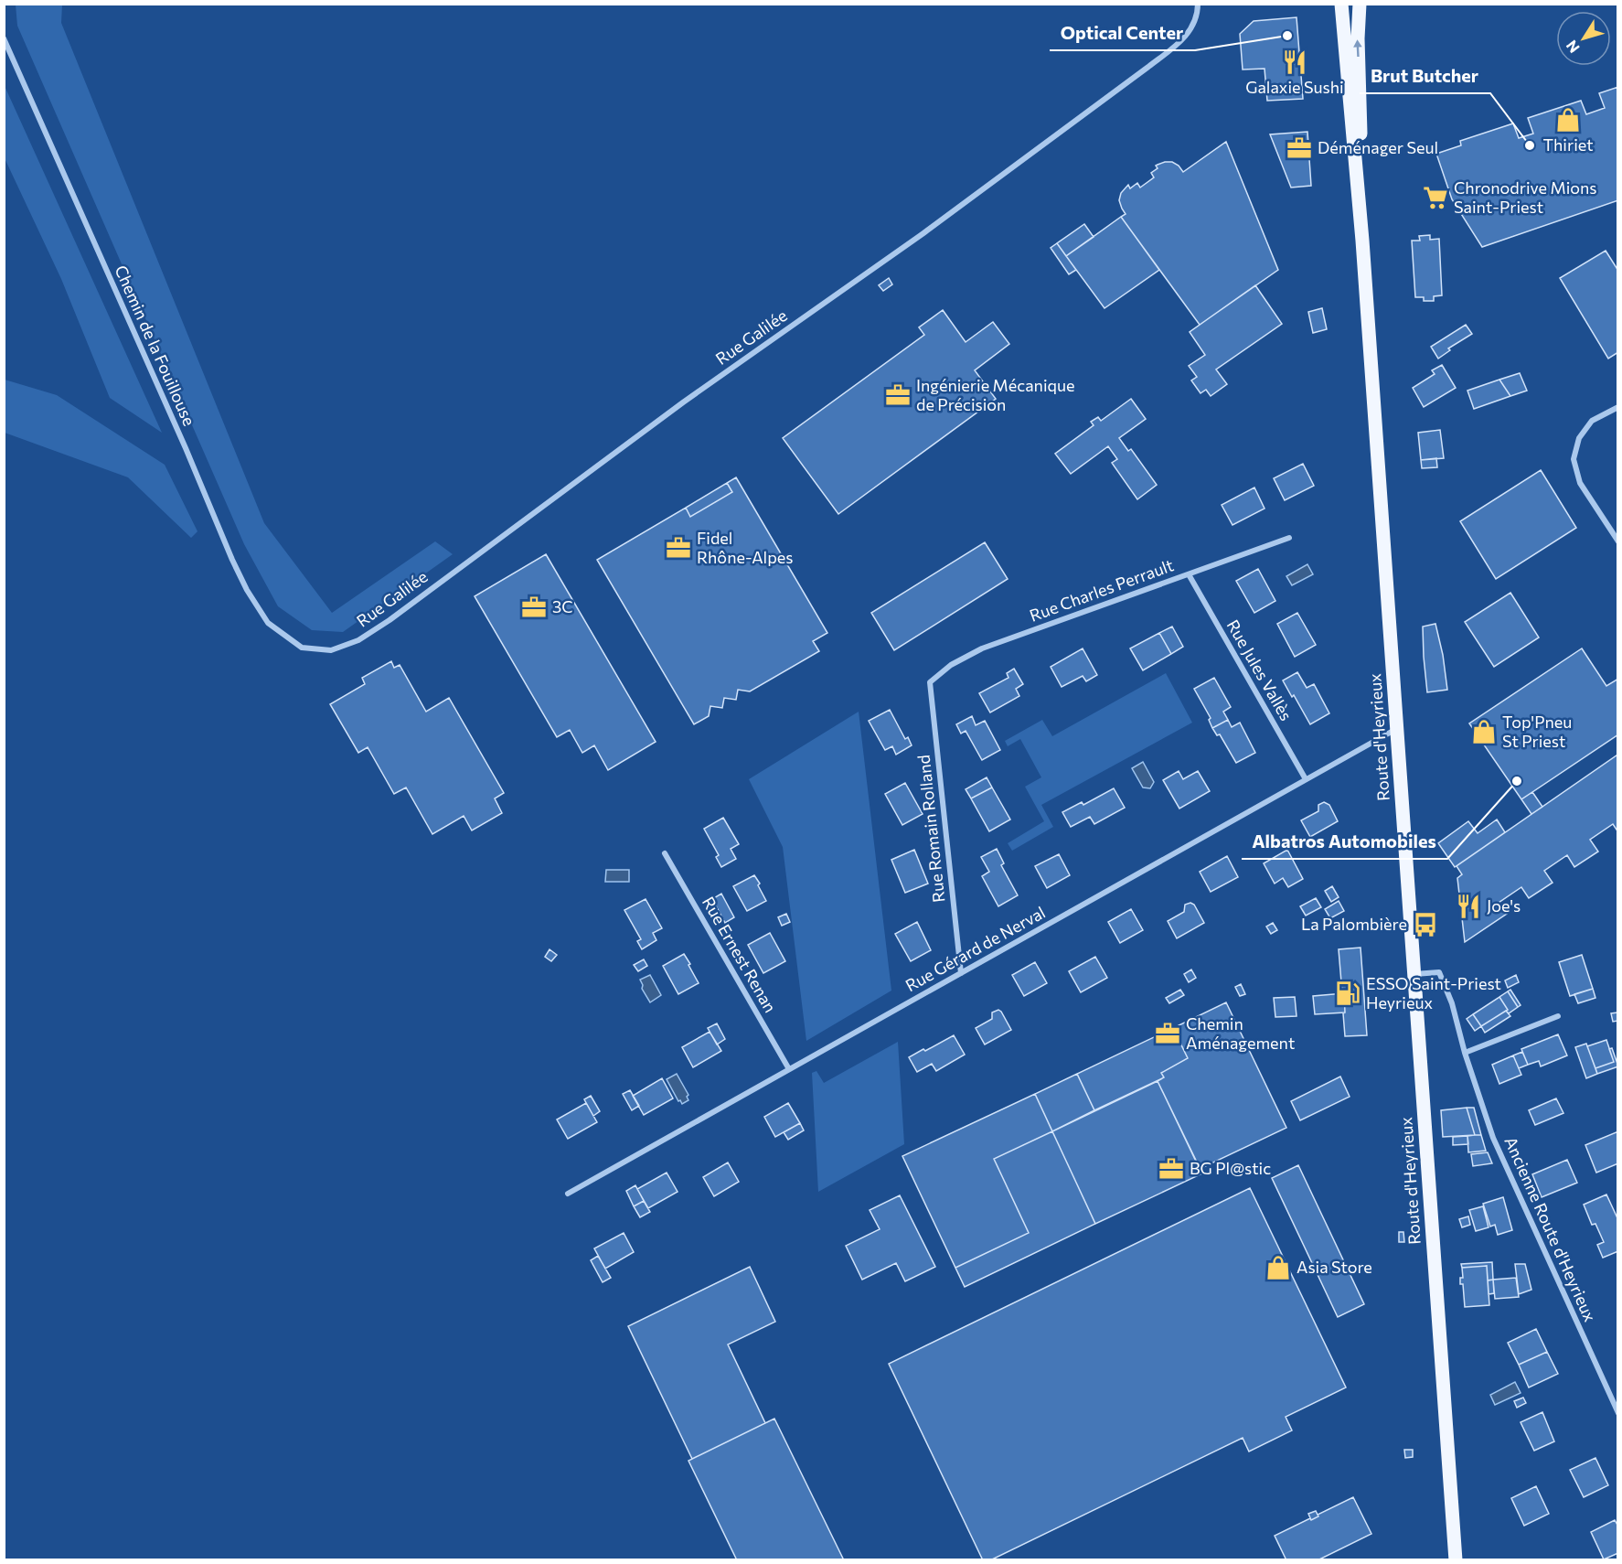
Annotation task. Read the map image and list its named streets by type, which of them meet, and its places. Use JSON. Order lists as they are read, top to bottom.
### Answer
{
  "streets": {
    "main road": ["Route d'Heyrieux"],
    "street": [
      "Rue Galilée",
      "Chemin de la Fouillouse",
      "Rue Charles Perrault",
      "Rue Jules Vallès",
      "Rue Romain Rolland",
      "Rue Gérard de Nerval",
      "Rue Ernest Renan",
      "Ancienne Route d'Heyrieux"
    ]
  },
  "crossings": [
    ["Rue Galilée", "Chemin de la Fouillouse"],
    ["Rue Charles Perrault", "Rue Jules Vallès"],
    ["Rue Charles Perrault", "Rue Romain Rolland"],
    ["Rue Jules Vallès", "Rue Gérard de Nerval"],
    ["Route d'Heyrieux", "Rue Gérard de Nerval"],
    ["Route d'Heyrieux", "Ancienne Route d'Heyrieux"],
    ["Rue Romain Rolland", "Rue Gérard de Nerval"],
    ["Rue Gérard de Nerval", "Rue Ernest Renan"]
  ],
  "places": {
    "other": ["Optical Center", "Brut Butcher", "Albatros Automobiles"],
    "restaurant": ["Galaxie Sushi", "Joe's"],
    "shop": ["Thiriet", "Top'Pneu St Priest", "Asia Store"],
    "office": [
      "Déménager Seul",
      "Ingénierie Mécanique de Précision",
      "Fidel Rhône-Alpes",
      "3C",
      "Chemin Aménagement",
      "BG Pl@stic"
    ],
    "supermarket": ["Chronodrive Mions Saint-Priest"],
    "bus stop": ["La Palombière"],
    "fuel station": ["ESSO Saint-Priest Heyrieux"]
  },
  "north": "bottom left"
}
